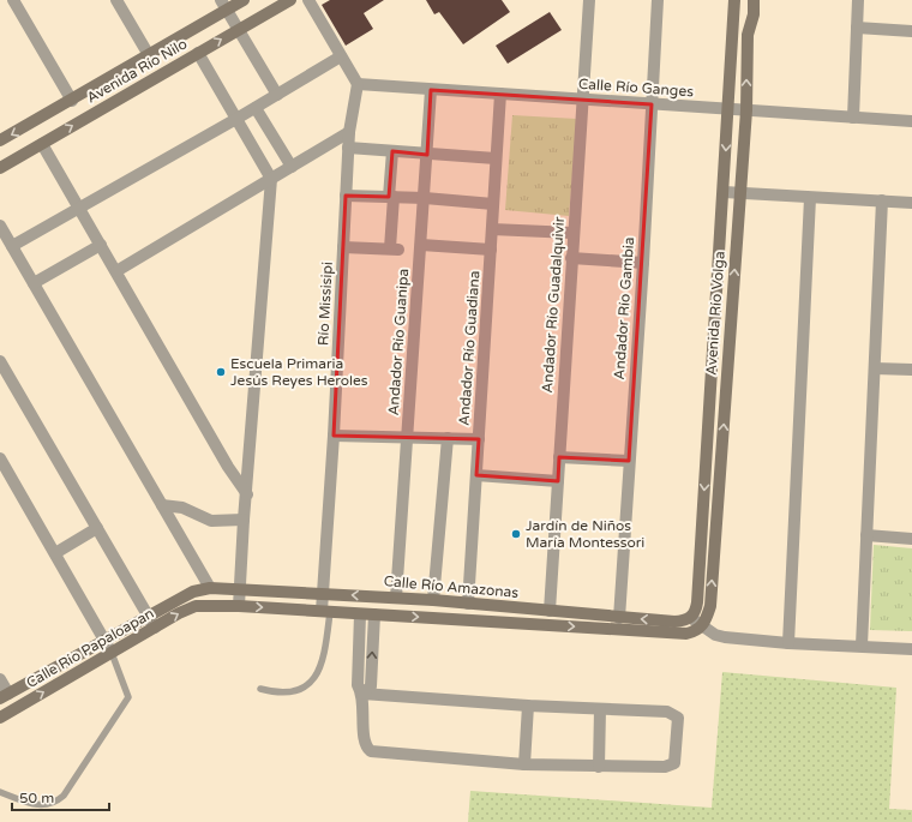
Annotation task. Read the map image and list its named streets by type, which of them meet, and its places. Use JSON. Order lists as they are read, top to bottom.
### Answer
{
  "streets": {
    "street": [
      "Avenida Río Nilo",
      "Calle Río Ganges",
      "Río Missisipi",
      "Andador Río Guadalquivir",
      "Andador Río Gambia",
      "Avenida Río Volga",
      "Andador Río Guanipa",
      "Andador Río Guadiana",
      "Calle Río Amazonas",
      "Calle Río Papaloapan"
    ]
  },
  "crossings": [
    ["Calle Río Ganges", "Río Missisipi"],
    ["Calle Río Ganges", "Andador Río Guadalquivir"],
    ["Calle Río Ganges", "Andador Río Gambia"],
    ["Calle Río Ganges", "Avenida Río Volga"],
    ["Calle Río Ganges", "Andador Río Guanipa"],
    ["Calle Río Ganges", "Andador Río Guadiana"],
    ["Río Missisipi", "Calle Río Amazonas"],
    ["Andador Río Guadalquivir", "Calle Río Amazonas"],
    ["Andador Río Gambia", "Calle Río Amazonas"],
    ["Avenida Río Volga", "Calle Río Amazonas"],
    ["Andador Río Guanipa", "Calle Río Amazonas"],
    ["Andador Río Guadiana", "Calle Río Amazonas"],
    ["Calle Río Amazonas", "Calle Río Papaloapan"]
  ],
  "places": ["Escuela Primaria Jesús Reyes Heroles", "Jardín de Niños María Montessori"],
  "scale_bar": "50 m"
}
